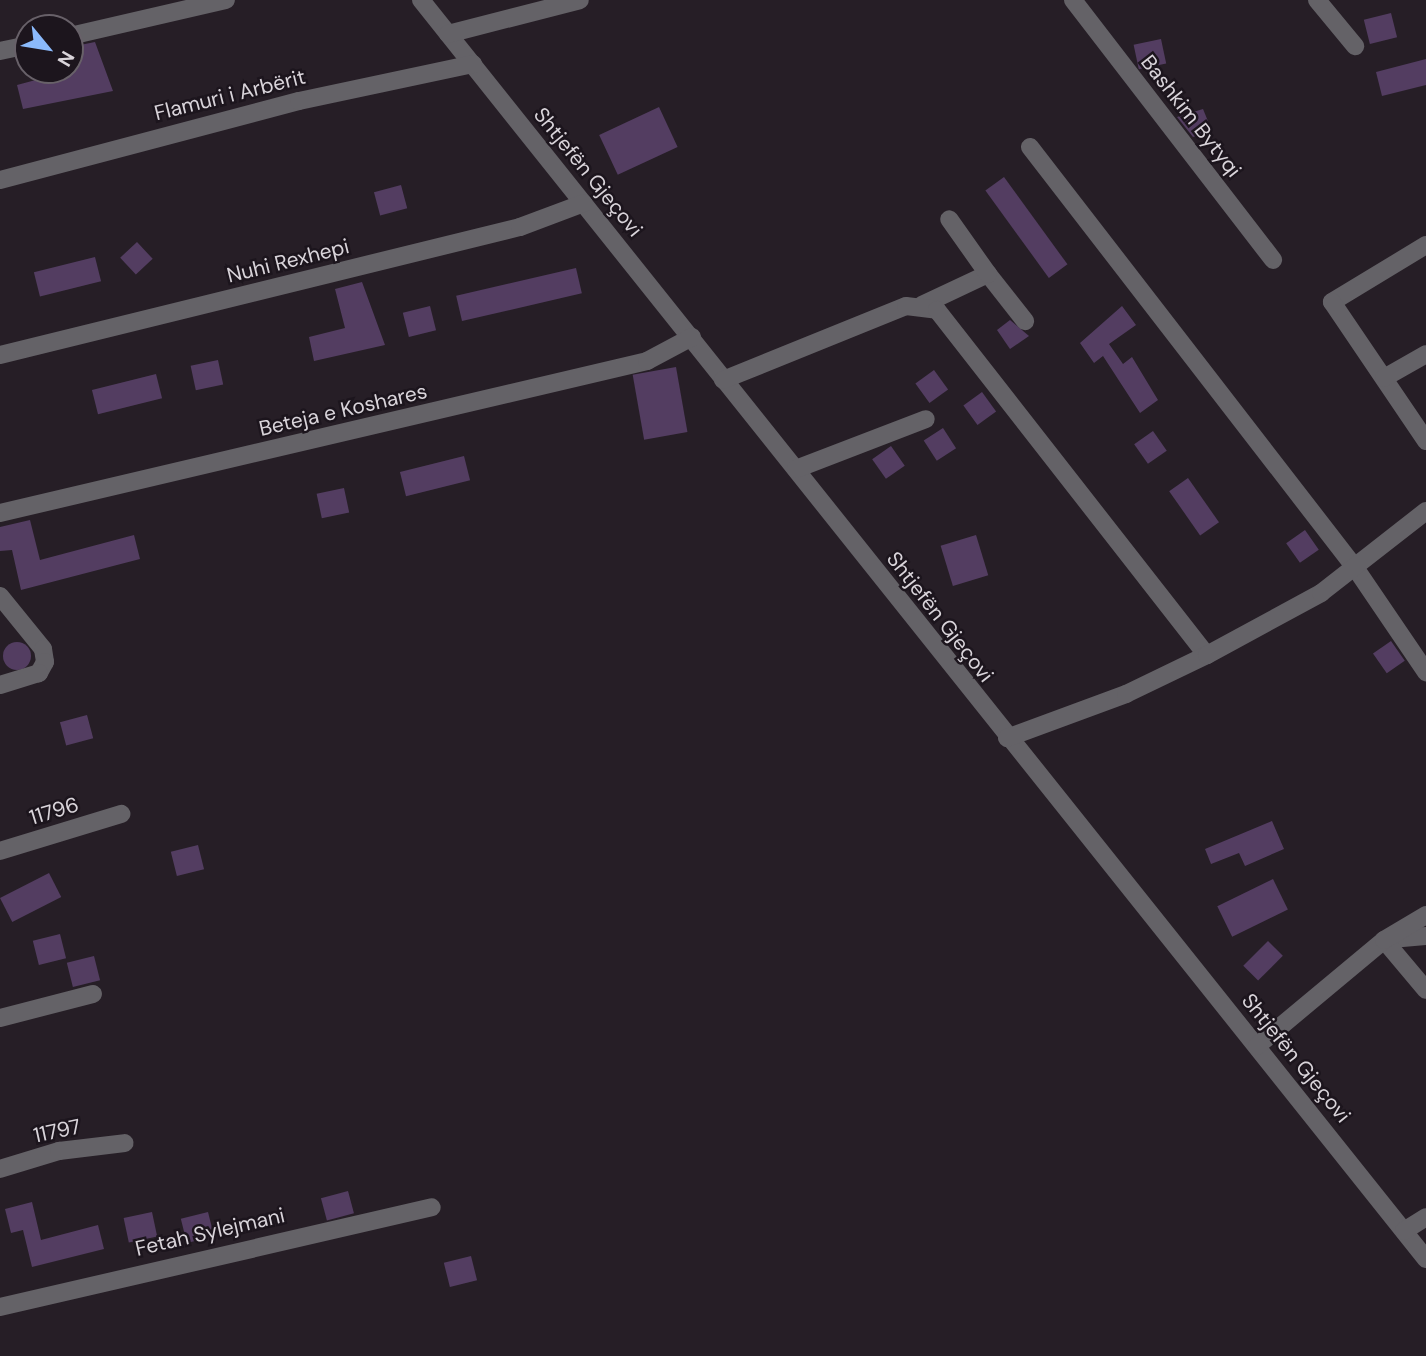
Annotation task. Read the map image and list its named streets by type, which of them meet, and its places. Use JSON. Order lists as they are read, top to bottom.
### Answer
{
  "streets": {
    "street": [
      "Flamuri i Arbërit",
      "Bashkim Bytyqi",
      "Shtjefën Gjeçovi",
      "Nuhi Rexhepi",
      "Beteja e Koshares",
      "11796",
      "11797",
      "Fetah Sylejmani"
    ]
  },
  "crossings": [
    ["Flamuri i Arbërit", "Shtjefën Gjeçovi"],
    ["Shtjefën Gjeçovi", "Nuhi Rexhepi"],
    ["Shtjefën Gjeçovi", "Beteja e Koshares"]
  ],
  "north": "bottom right"
}
